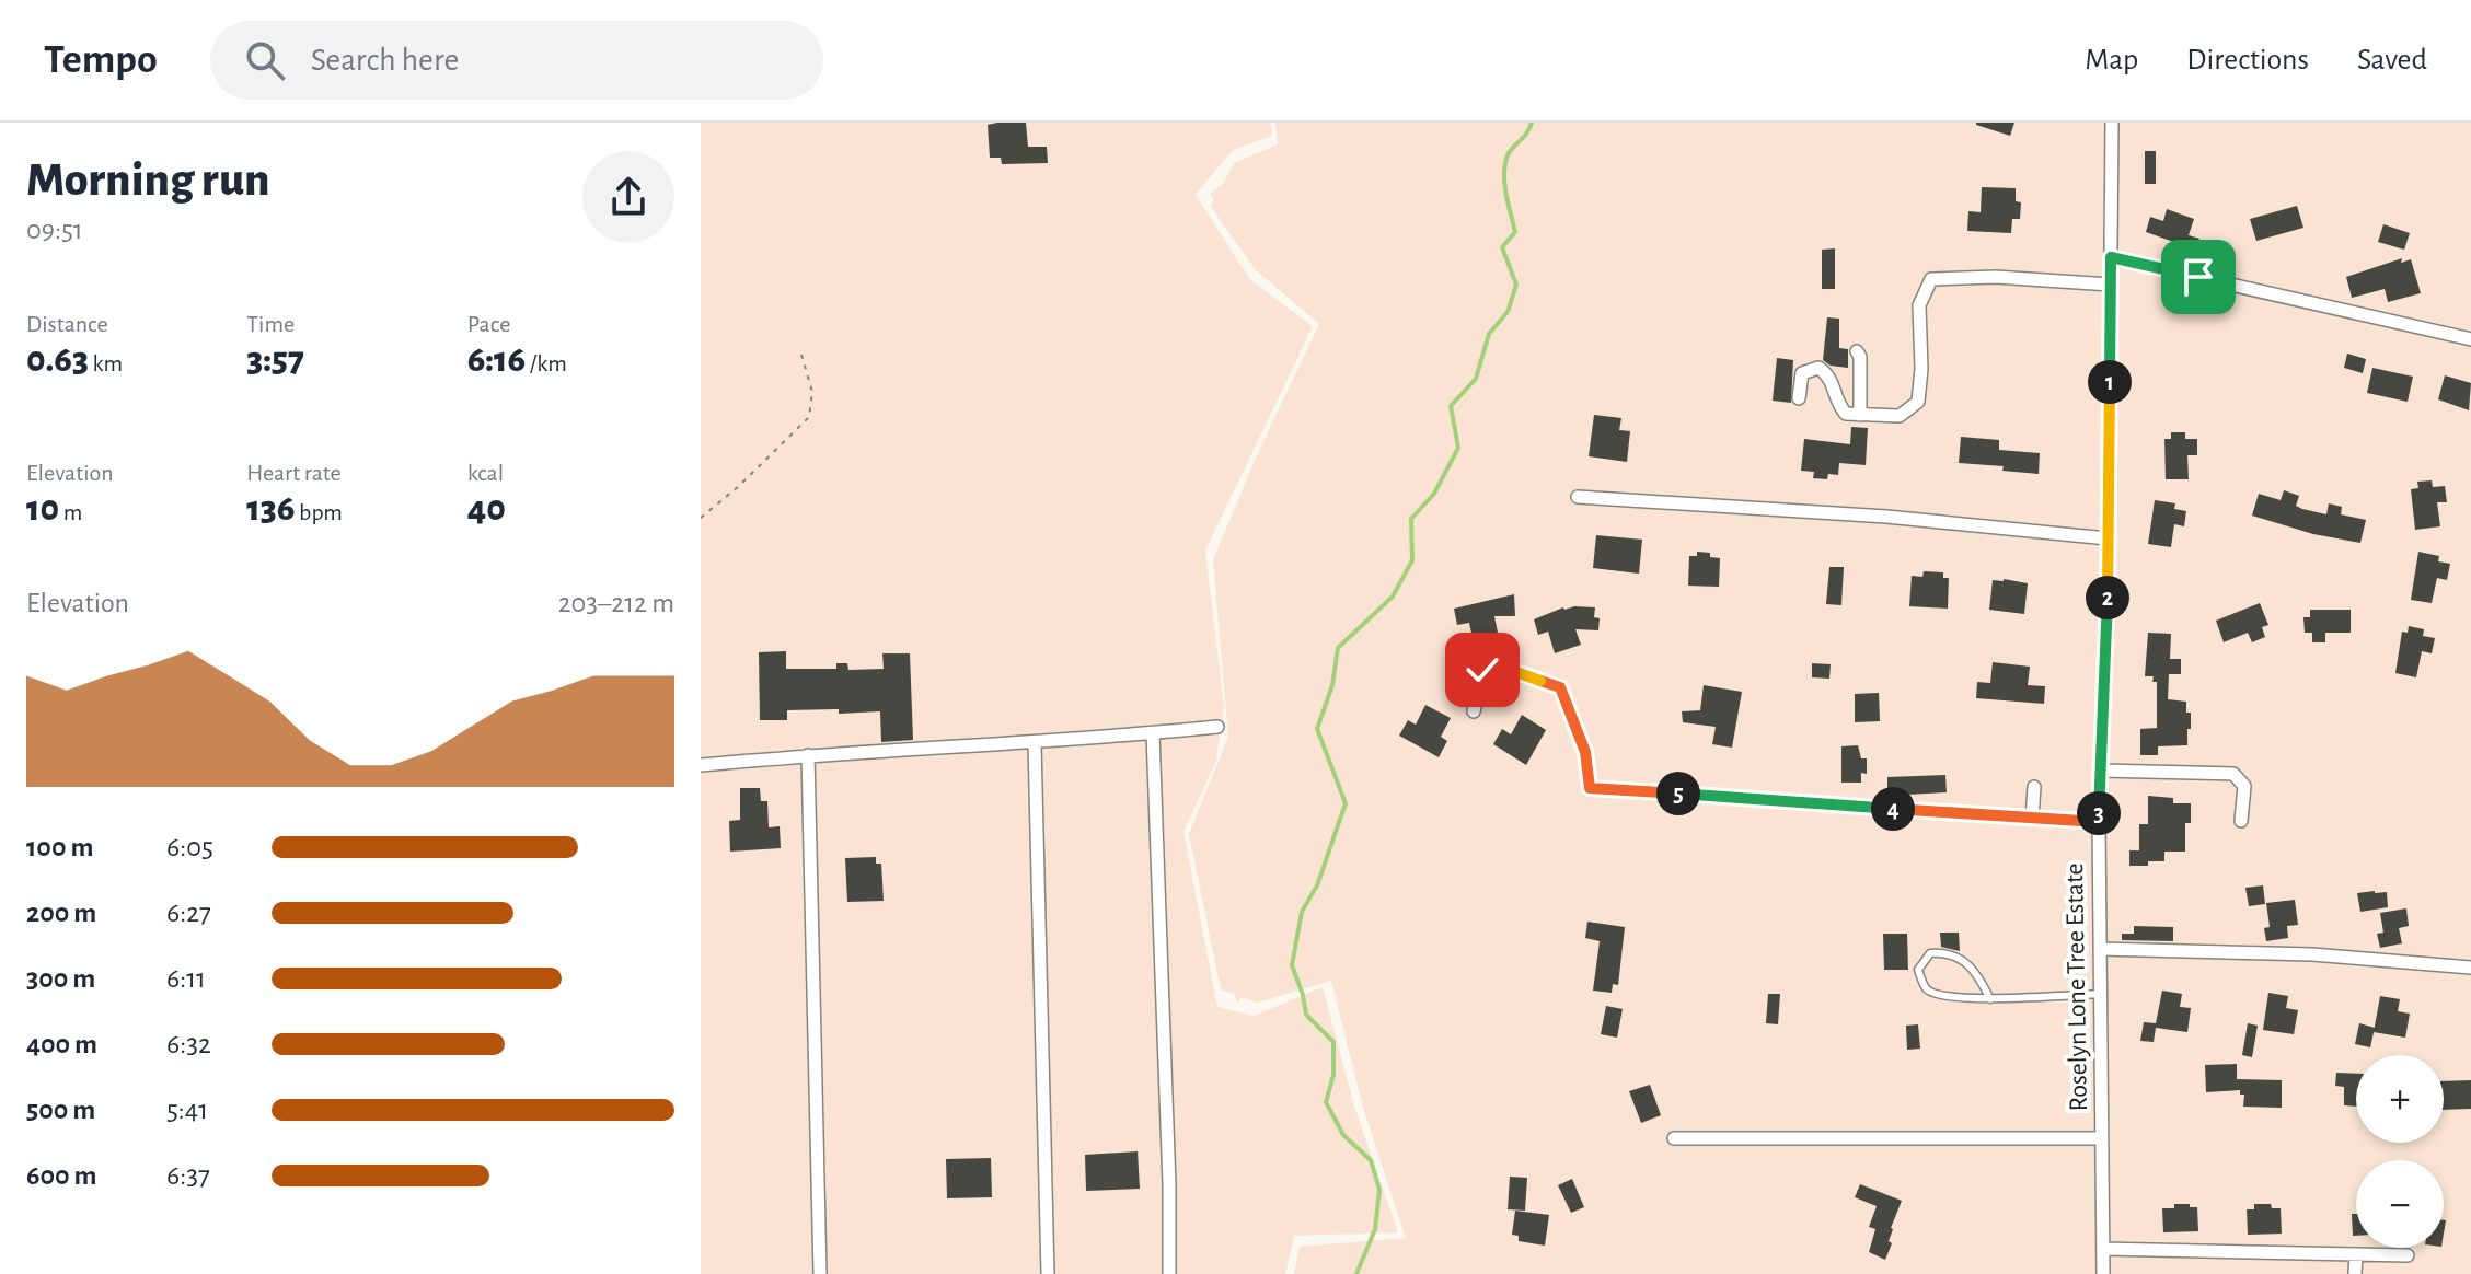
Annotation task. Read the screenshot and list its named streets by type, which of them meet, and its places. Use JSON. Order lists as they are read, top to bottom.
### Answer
{
  "streets": {
    "street": ["Roselyn Lone Tree Estate"]
  },
  "page": {
    "header": "Tempo",
    "search": "Search here",
    "nav": ["Map", "Directions", "Saved"],
    "heading": ["Morning run", "09:51"],
    "stats": [
      ["Distance", "0.63 km"],
      ["Time", "3:57"],
      ["Pace", "6:16 /km"],
      ["Elevation", "10 m"],
      ["Heart rate", "136 bpm"],
      ["kcal", "40"]
    ],
    "pins": [
      "1",
      "2",
      "5",
      "4",
      "3"
    ],
    "chart": ["Elevation", "203–212 m"],
    "list": [
      {
        "name": "100 m",
        "note": "6:05"
      },
      {
        "name": "200 m",
        "note": "6:27"
      },
      {
        "name": "300 m",
        "note": "6:11"
      },
      {
        "name": "400 m",
        "note": "6:32"
      },
      {
        "name": "500 m",
        "note": "5:41"
      },
      {
        "name": "600 m",
        "note": "6:37"
      }
    ],
    "map_buttons": ["+", "−"]
  }
}
